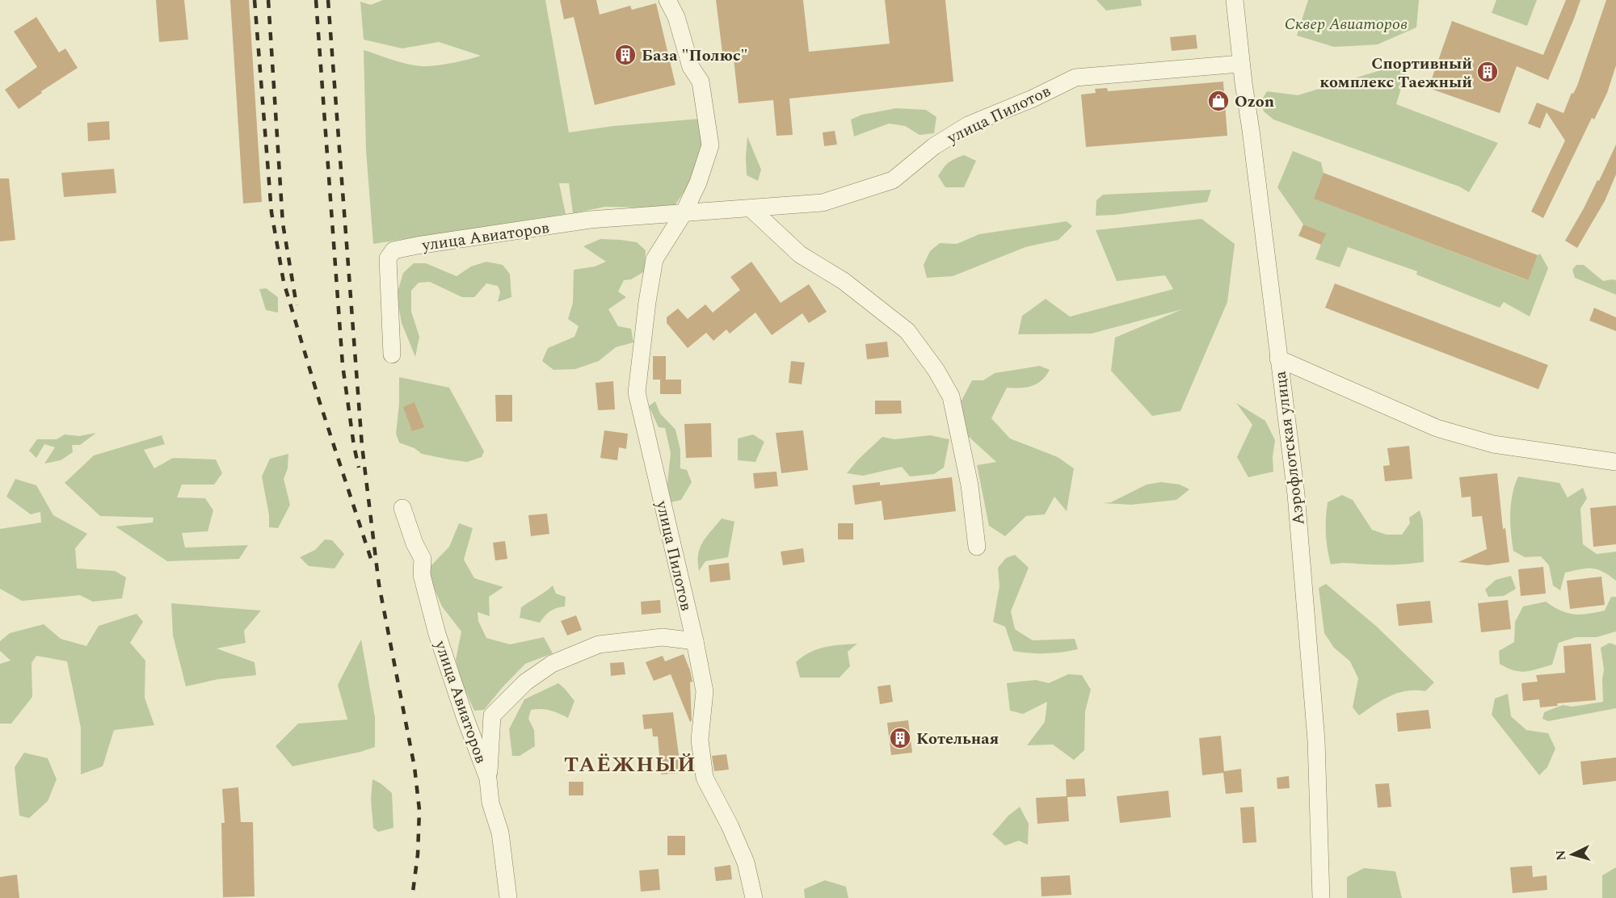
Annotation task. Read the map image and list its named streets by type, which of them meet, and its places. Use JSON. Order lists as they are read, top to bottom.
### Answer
{
  "streets": {
    "street": ["улица Пилотов", "улица Авиаторов", "Аэрофлотская улица"]
  },
  "crossings": [
    ["улица Пилотов", "улица Авиаторов"],
    ["улица Пилотов", "Аэрофлотская улица"]
  ],
  "districts": ["ТАЁЖНЫЙ"],
  "parks": ["Сквер Авиаторов"],
  "places": {
    "building": ["База \"Полюс\"", "Спортивный комплекс Таежный", "Котельная"],
    "shop": ["Ozon"]
  },
  "north": "left"
}
